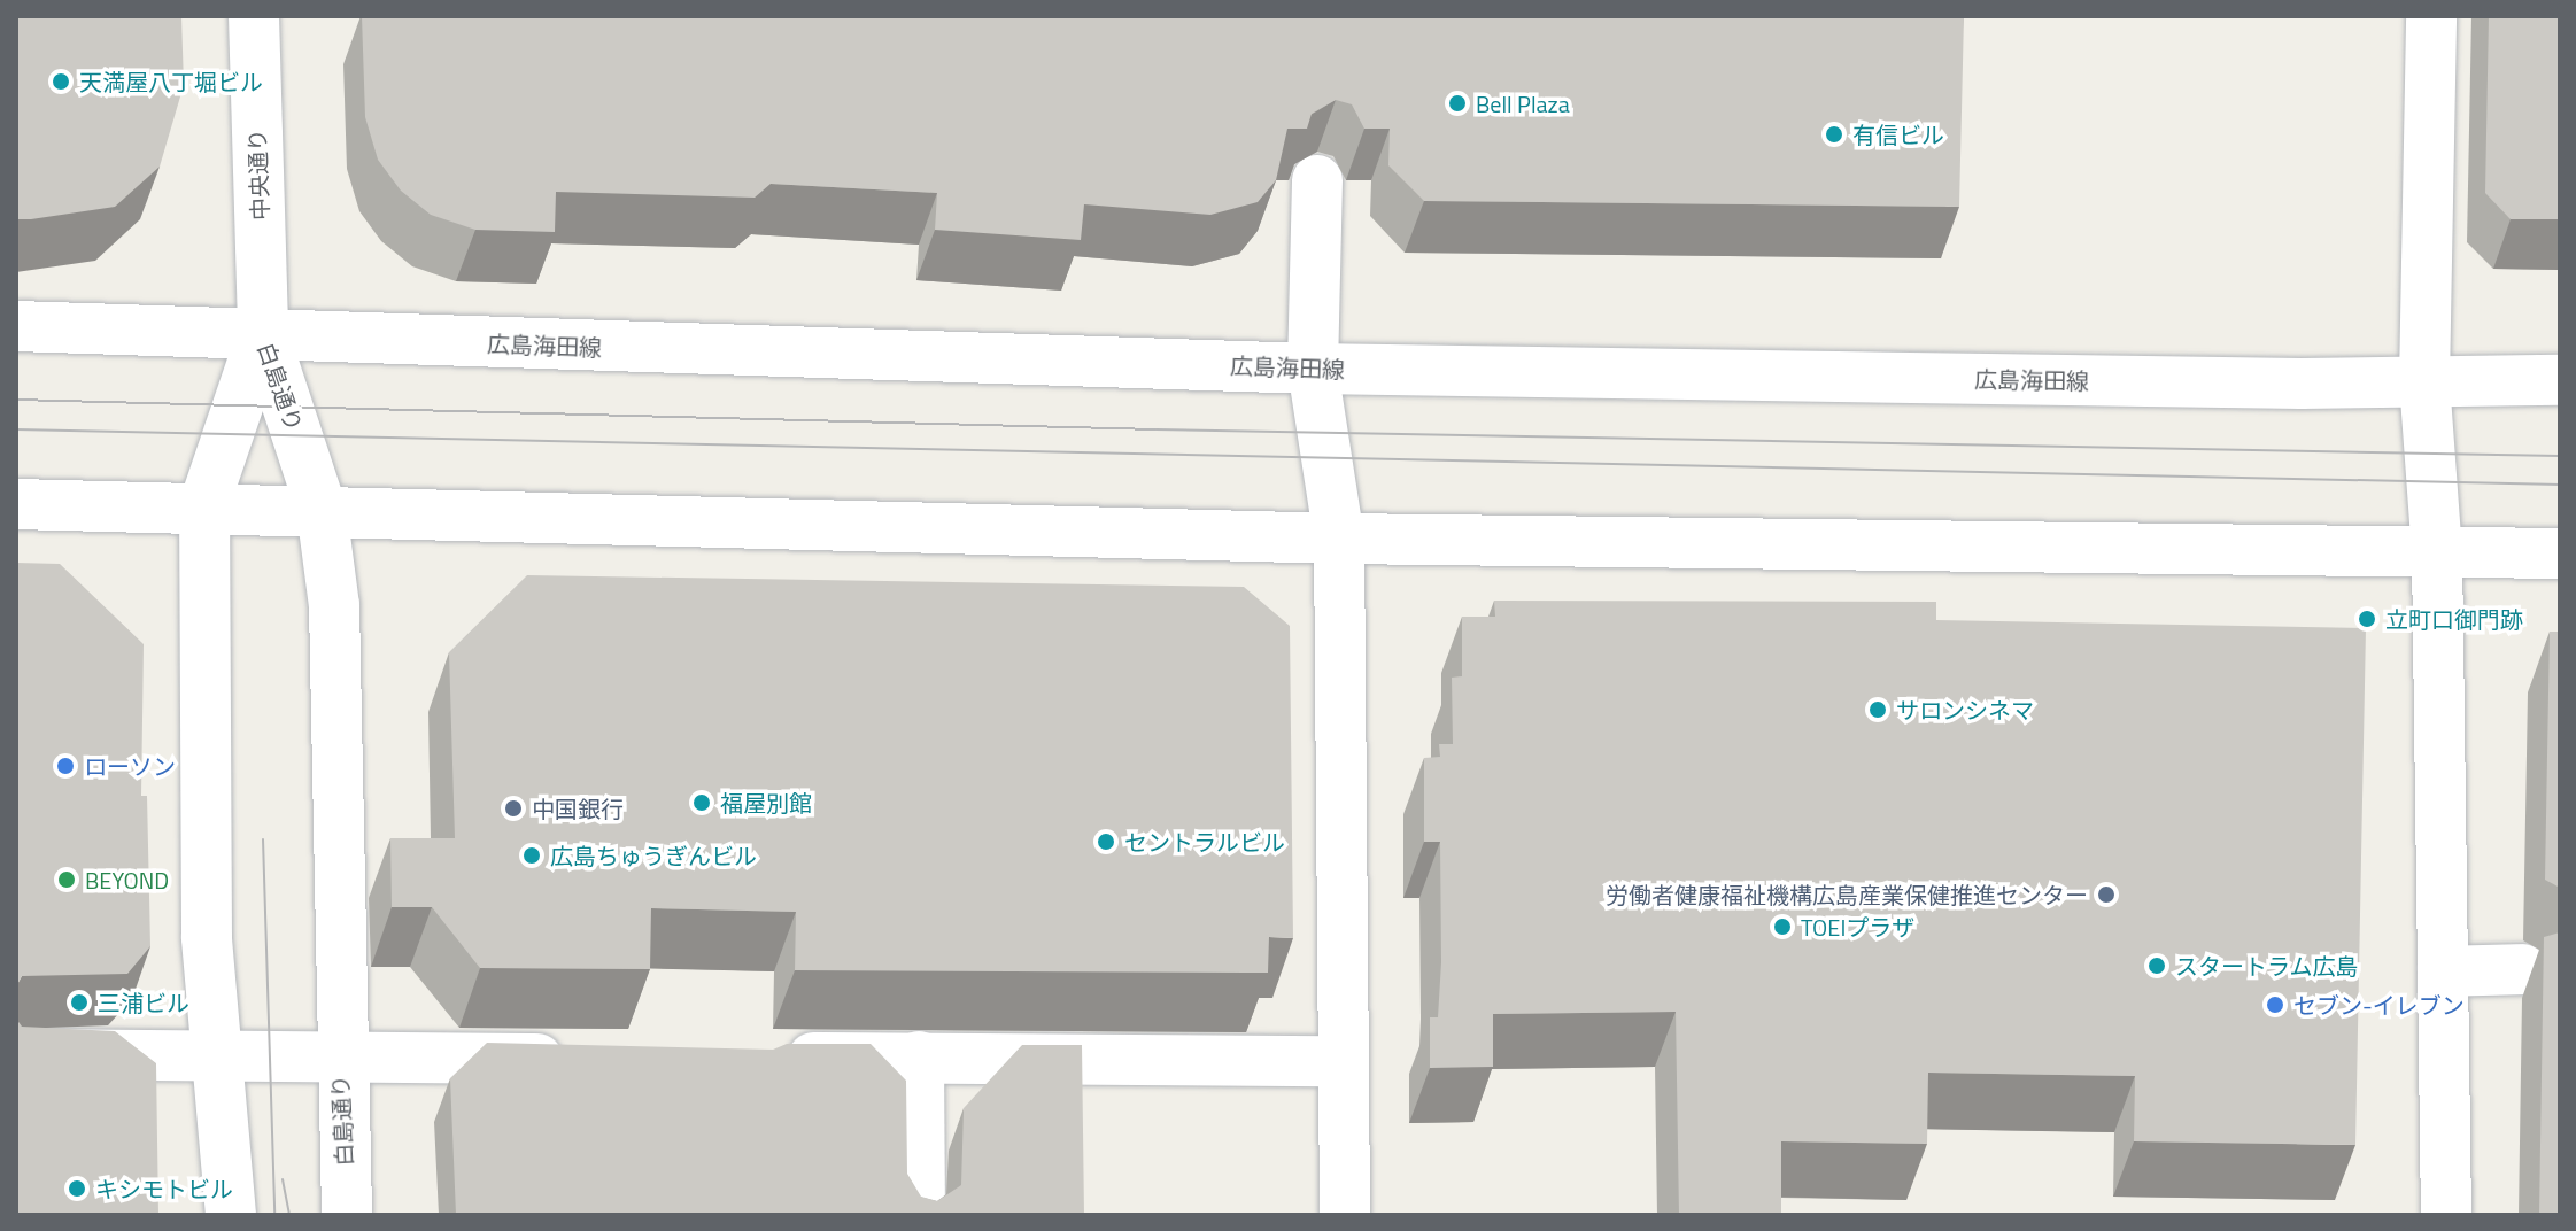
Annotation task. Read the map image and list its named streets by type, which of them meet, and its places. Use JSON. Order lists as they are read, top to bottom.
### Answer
{
  "streets": {
    "street": ["中央通り", "広島海田線", "白島通り"]
  },
  "crossings": [
    ["中央通り", "広島海田線"],
    ["中央通り", "白島通り"],
    ["広島海田線", "白島通り"]
  ],
  "places": [
    "天満屋八丁堀ビル",
    "Bell Plaza",
    "有信ビル",
    "立町口御門跡",
    "サロンシネマ",
    "ローソン",
    "福屋別館",
    "中国銀行",
    "セントラルビル",
    "広島ちゅうぎんビル",
    "BEYOND",
    "労働者健康福祉機構広島産業保健推進センター",
    "TOEIプラザ",
    "スタートラム広島",
    "三浦ビル",
    "セブン-イレブン",
    "キシモトビル"
  ]
}
